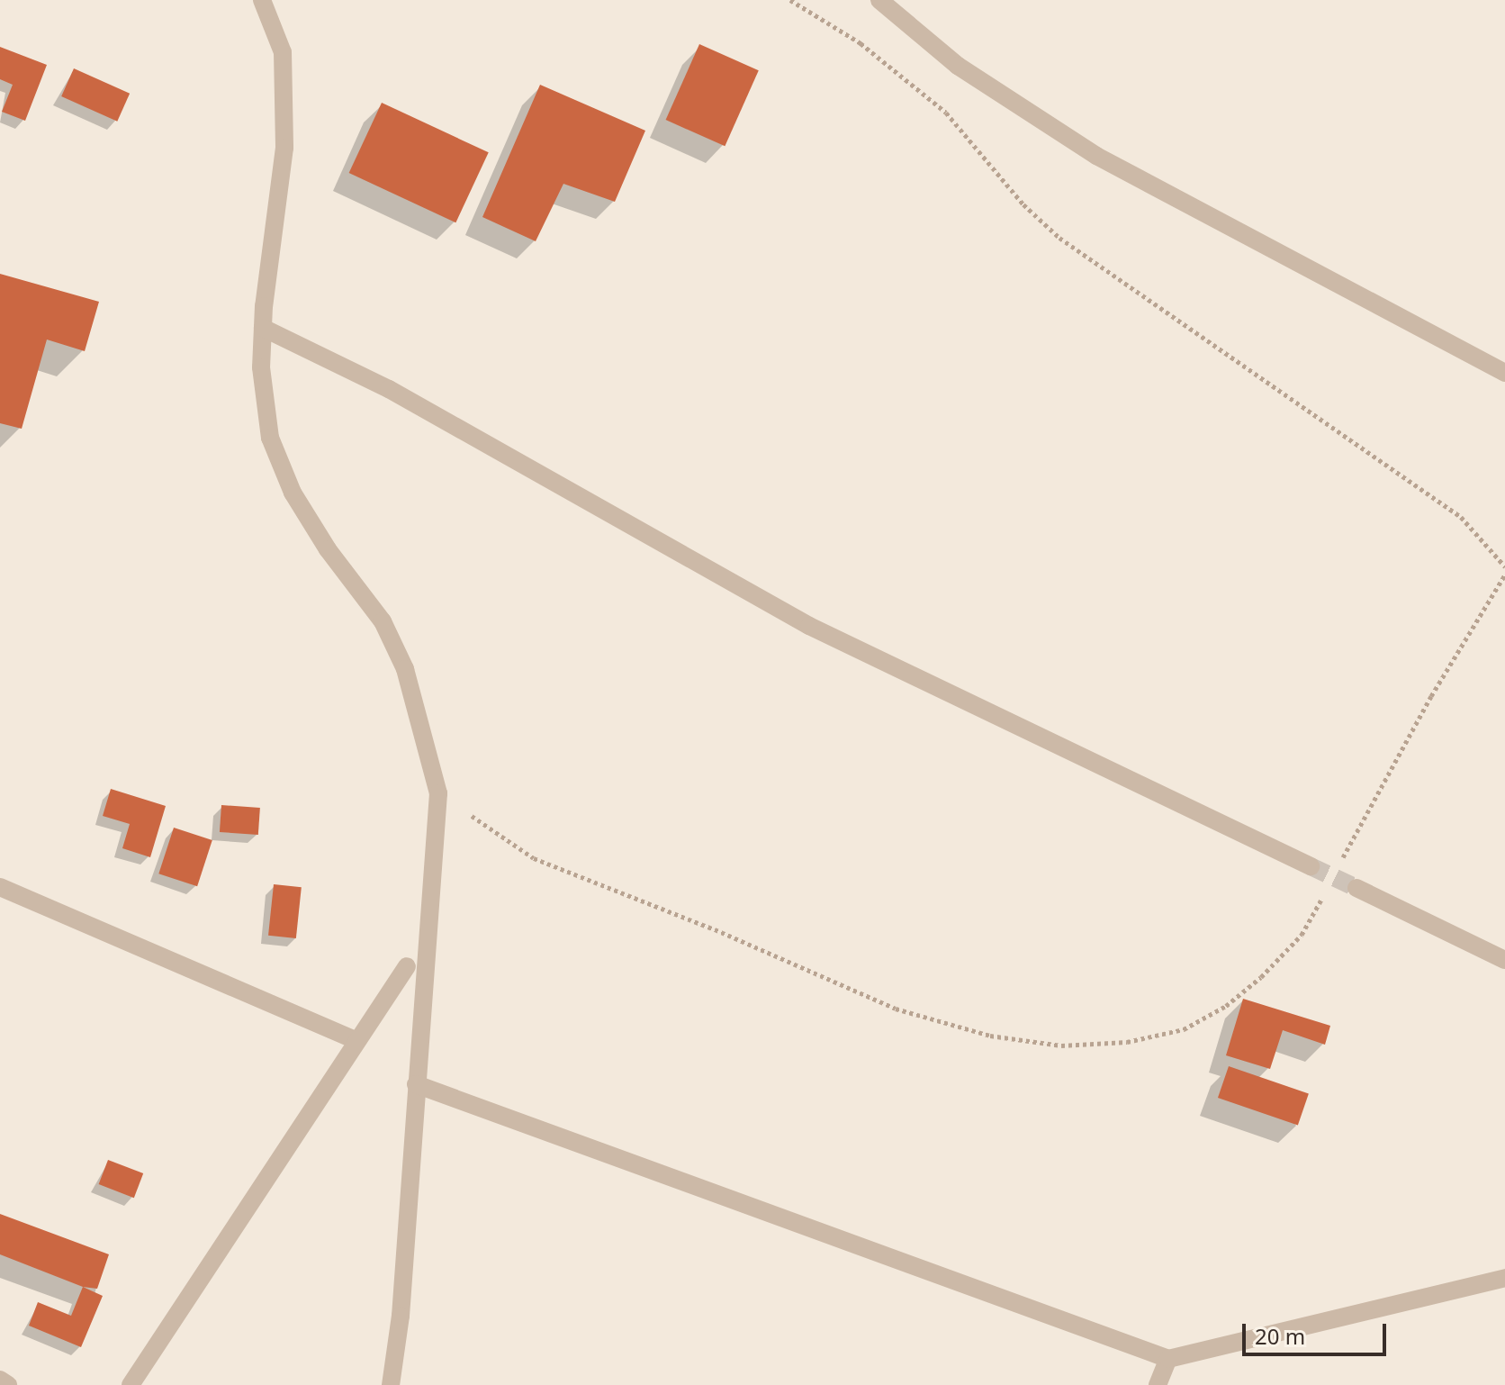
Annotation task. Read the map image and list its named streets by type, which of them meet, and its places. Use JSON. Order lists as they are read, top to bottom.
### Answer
{
  "scale_bar": "20 m"
}
